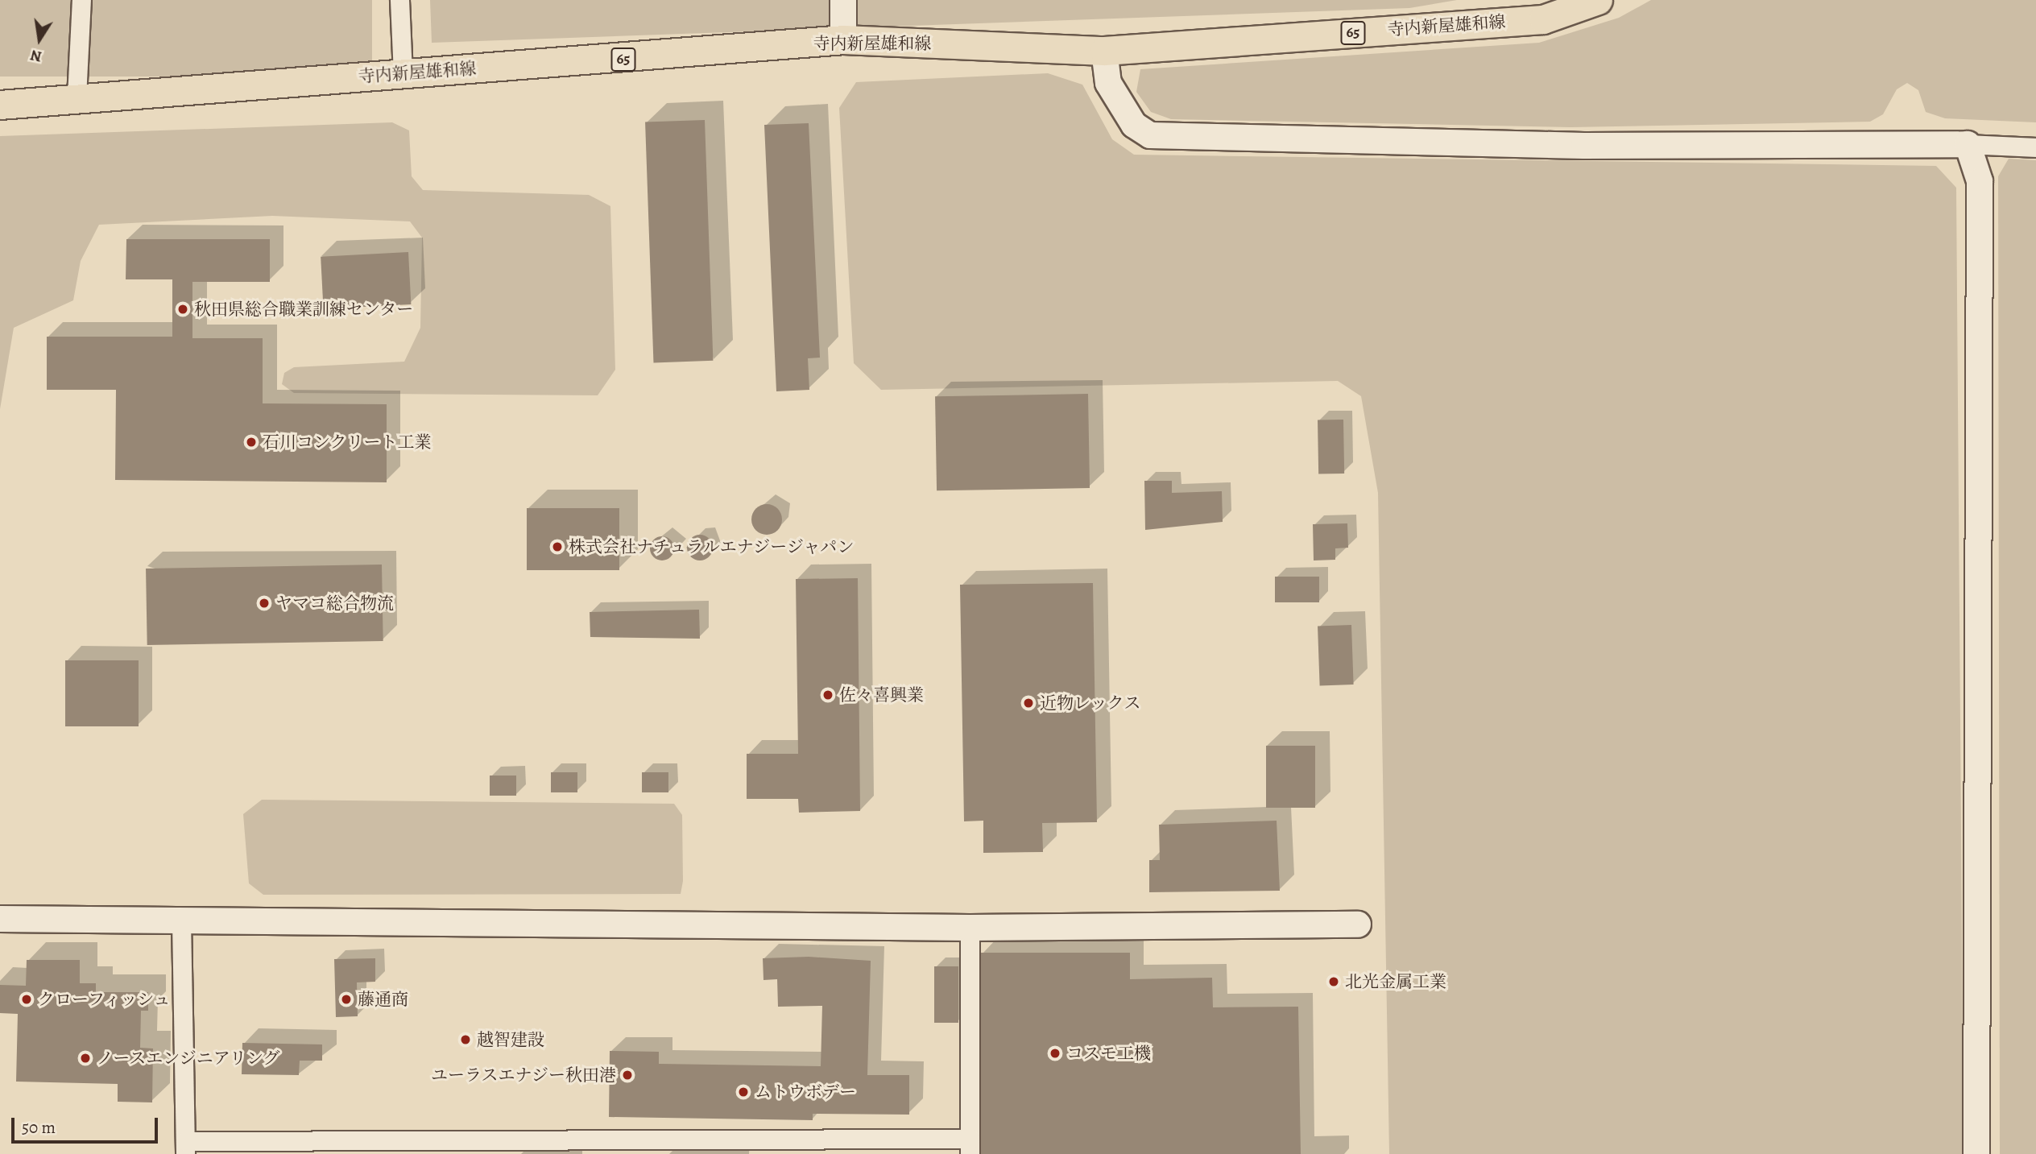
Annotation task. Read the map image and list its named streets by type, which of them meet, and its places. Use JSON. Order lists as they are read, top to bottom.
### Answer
{
  "streets": {
    "main road": ["寺内新屋雄和線", "65"]
  },
  "places": [
    "秋田県総合職業訓練センター",
    "石川コンクリート工業",
    "株式会社ナチュラルエナジージャパン",
    "ヤマコ総合物流",
    "佐々喜興業",
    "近物レックス",
    "北光金属工業",
    "クローフィッシュ",
    "藤通商",
    "越智建設",
    "コスモ工機",
    "ノースエンジニアリング",
    "ユーラスエナジー秋田港",
    "ムトウボデー"
  ],
  "scale_bar": "50 m",
  "north": "bottom"
}
